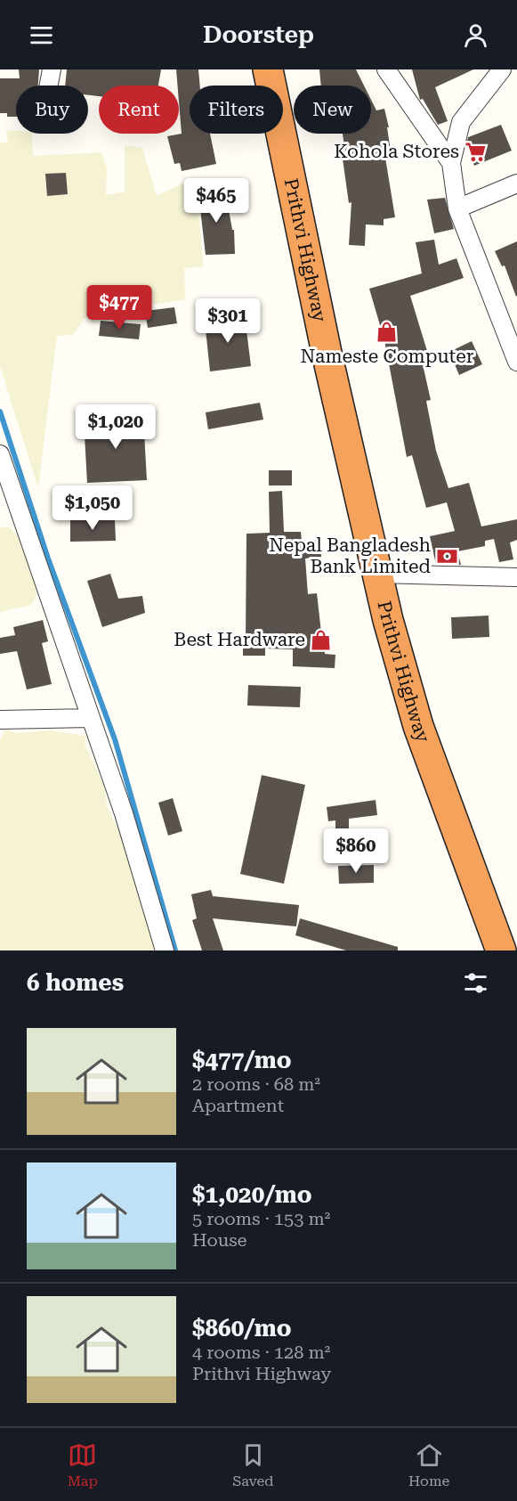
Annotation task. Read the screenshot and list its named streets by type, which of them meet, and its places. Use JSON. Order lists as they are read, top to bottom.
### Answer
{
  "streets": {
    "highway": ["Prithvi Highway"]
  },
  "places": {
    "supermarket": ["Kohola Stores"],
    "shop": ["Nameste Computer", "Best Hardware"],
    "bank": ["Nepal Bangladesh Bank Limited"]
  },
  "page": {
    "header": "Doorstep",
    "chip": [
      "Buy",
      "Rent",
      "Filters",
      "New"
    ],
    "price": [
      "$465",
      "$477",
      "$301",
      "$1,020",
      "$1,050",
      "$860"
    ],
    "heading": "6 homes",
    "list": [
      {
        "name": "$477/mo",
        "note": "2 rooms · 68 m² · Apartment"
      },
      {
        "name": "$1,020/mo",
        "note": "5 rooms · 153 m² · House"
      },
      {
        "name": "$860/mo",
        "note": "4 rooms · 128 m² · Prithvi Highway"
      }
    ],
    "tabs": ["Map", "Saved", "Home"]
  }
}
